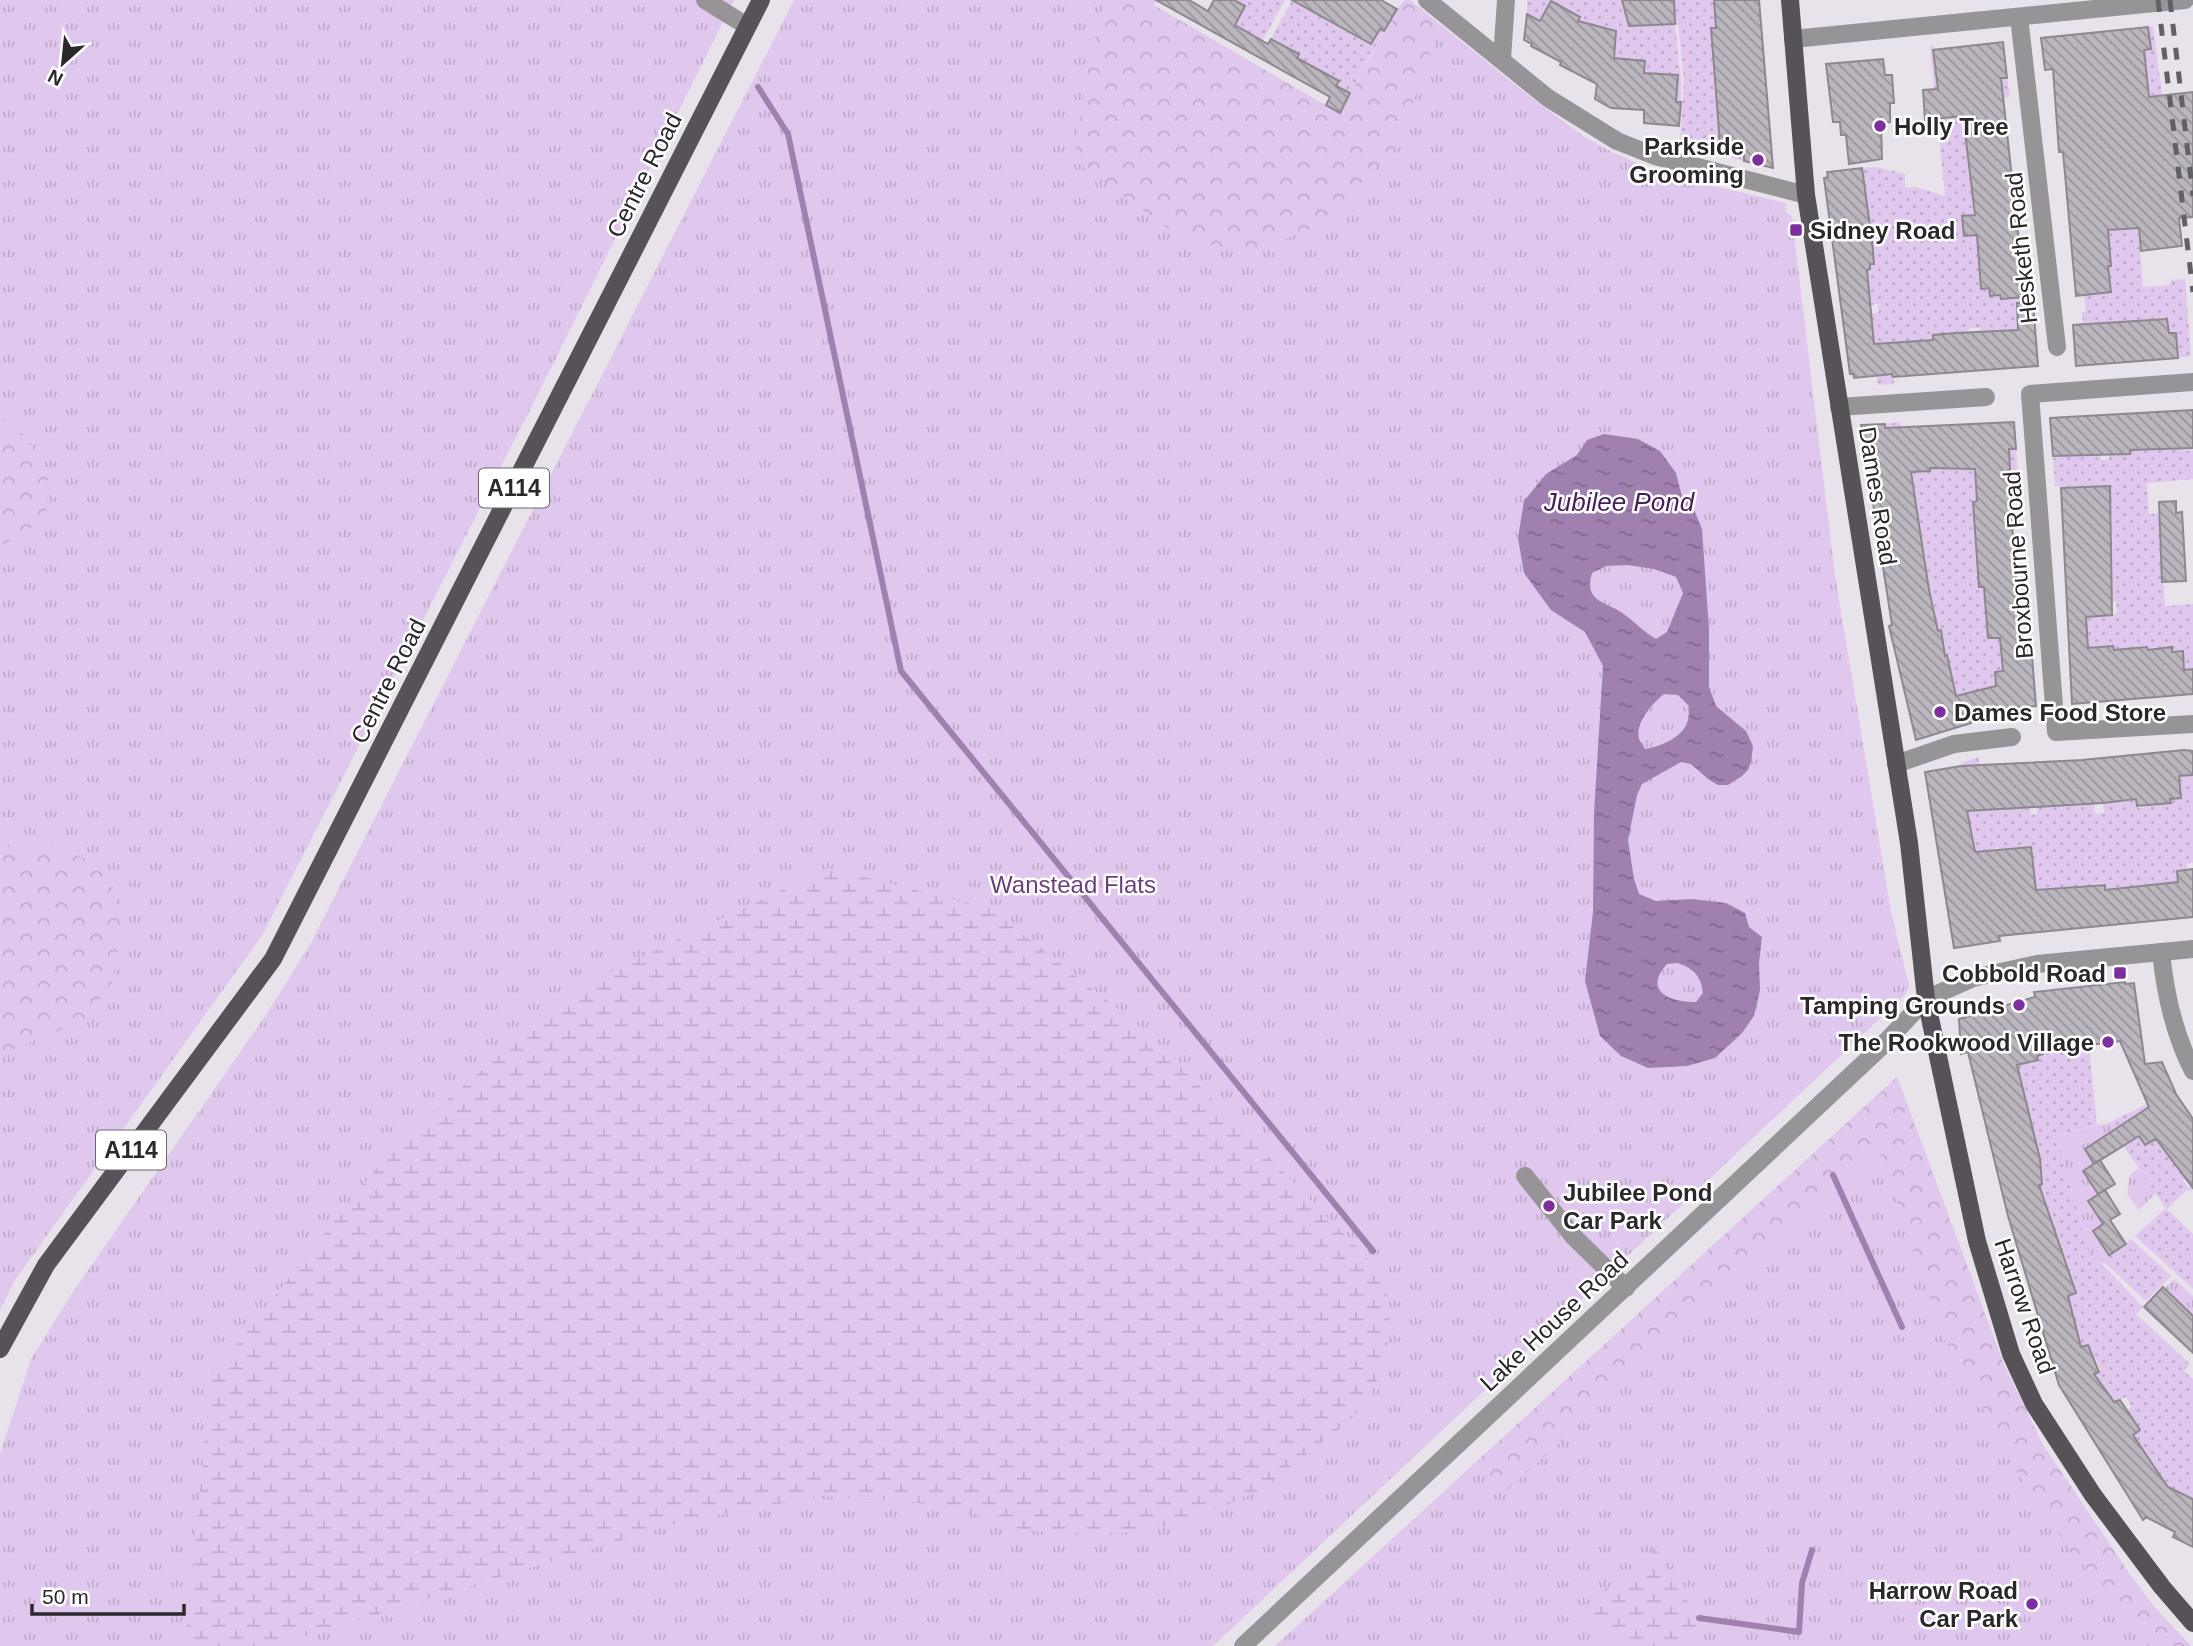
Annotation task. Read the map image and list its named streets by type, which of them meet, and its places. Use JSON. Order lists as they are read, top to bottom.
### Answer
{
  "streets": {
    "main road": [
      "Centre Road",
      "A114",
      "Dames Road",
      "Harrow Road"
    ],
    "street": ["Hesketh Road", "Broxbourne Road", "Lake House Road"]
  },
  "crossings": [
    ["Dames Road", "Harrow Road"],
    ["Dames Road", "Lake House Road"],
    ["Harrow Road", "Lake House Road"]
  ],
  "water": ["Jubilee Pond"],
  "parks": ["Wanstead Flats"],
  "places": {
    "other": [
      "Holly Tree",
      "Parkside Grooming",
      "Dames Food Store",
      "Tamping Grounds",
      "The Rookwood Village",
      "Jubilee Pond Car Park",
      "Harrow Road Car Park"
    ],
    "transit": ["Sidney Road", "Cobbold Road"]
  },
  "scale_bar": "50 m",
  "north": "bottom left"
}
